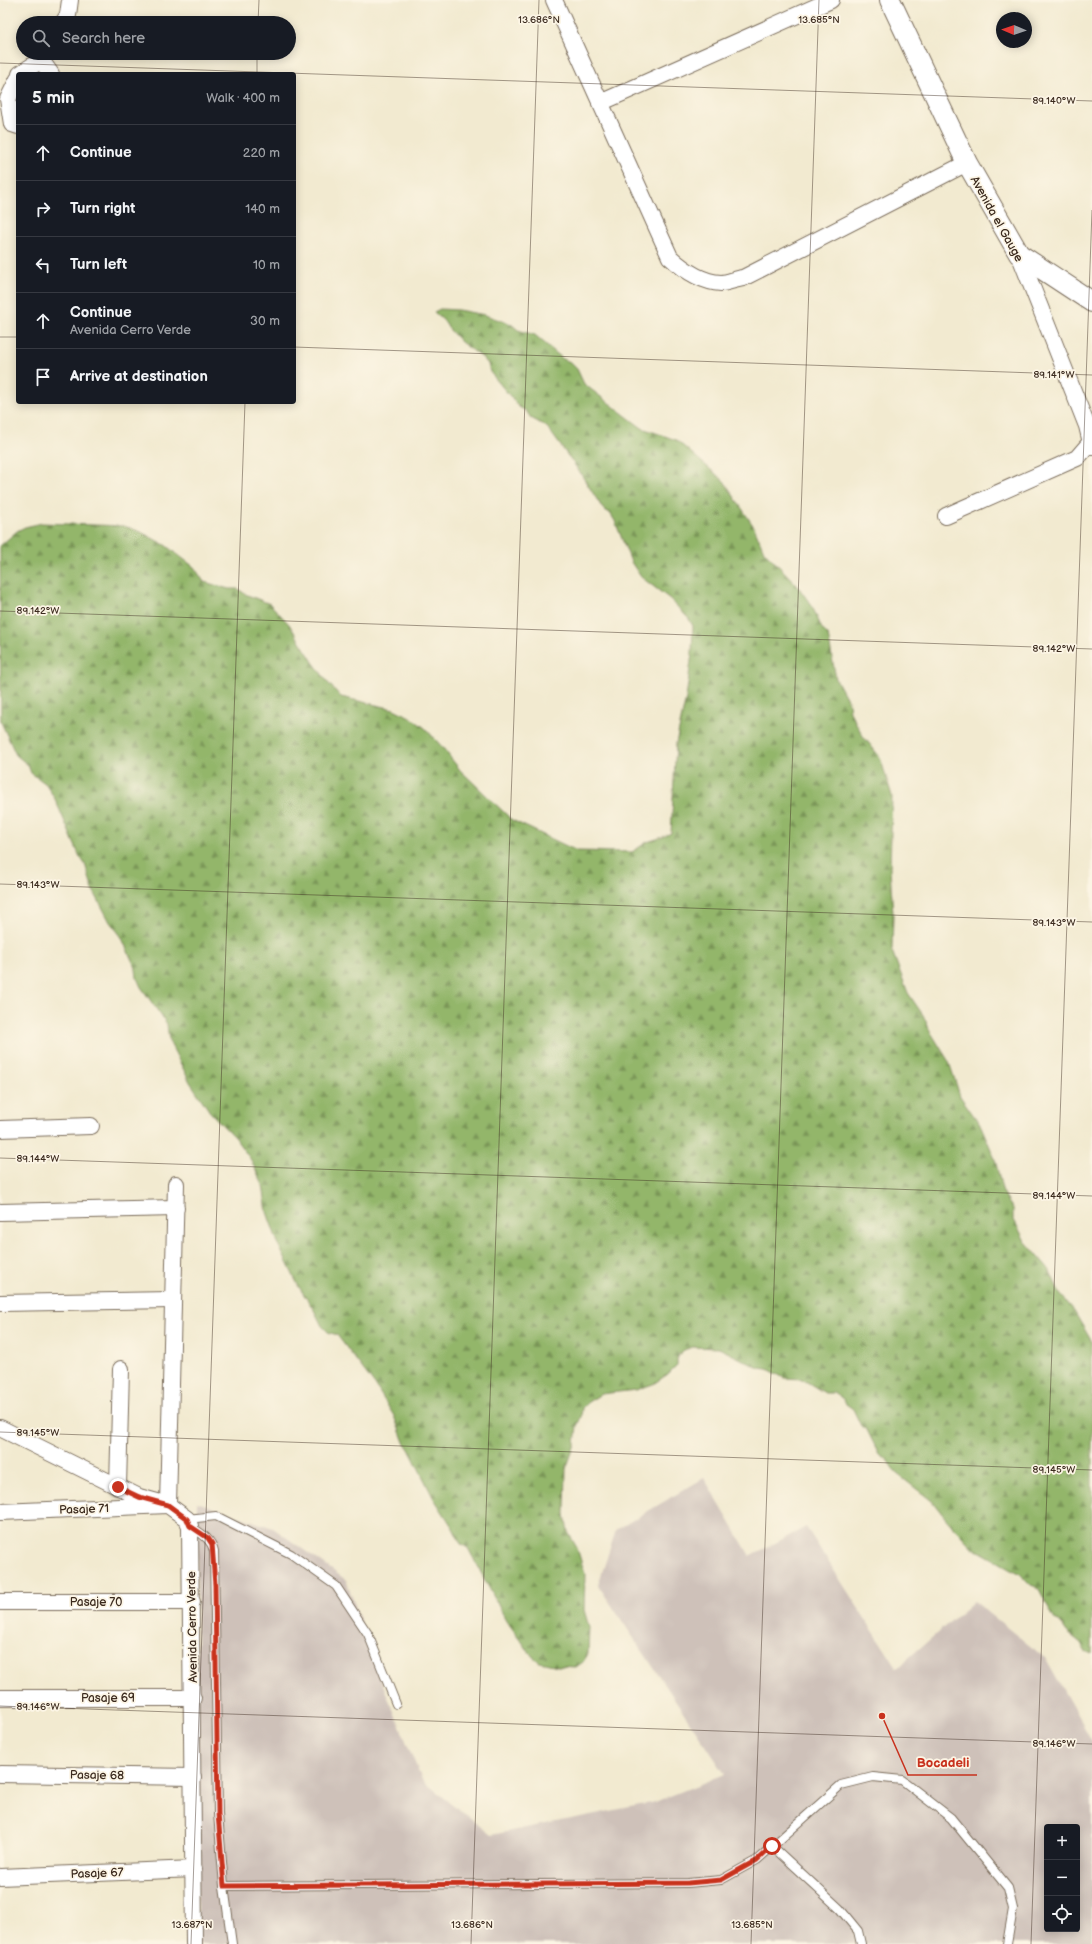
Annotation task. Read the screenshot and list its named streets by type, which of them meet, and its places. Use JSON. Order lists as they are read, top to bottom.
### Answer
{
  "streets": {
    "street": [
      "Avenida el Gauge",
      "Pasaje 71",
      "Pasaje 70",
      "Avenida Cerro Verde",
      "Pasaje 69",
      "Pasaje 68",
      "Pasaje 67"
    ]
  },
  "crossings": [
    ["Pasaje 70", "Avenida Cerro Verde"],
    ["Avenida Cerro Verde", "Pasaje 69"],
    ["Avenida Cerro Verde", "Pasaje 68"],
    ["Avenida Cerro Verde", "Pasaje 67"]
  ],
  "places": ["Bocadeli"],
  "north": "left",
  "page": {
    "search": "Search here",
    "heading": ["5 min", "Walk · 400 m"],
    "list": [
      ["Continue", "220 m"],
      ["Turn right", "140 m"],
      ["Turn left", "10 m"],
      ["Continue", "Avenida Cerro Verde", "30 m"],
      "Arrive at destination"
    ],
    "map_buttons": ["+", "−"]
  },
  "coordinates": [
    "13.686°N",
    "13.685°N",
    "89.140°W",
    "89.141°W",
    "89.142°W",
    "89.143°W",
    "89.144°W",
    "89.145°W",
    "89.146°W",
    "13.687°N"
  ]
}
